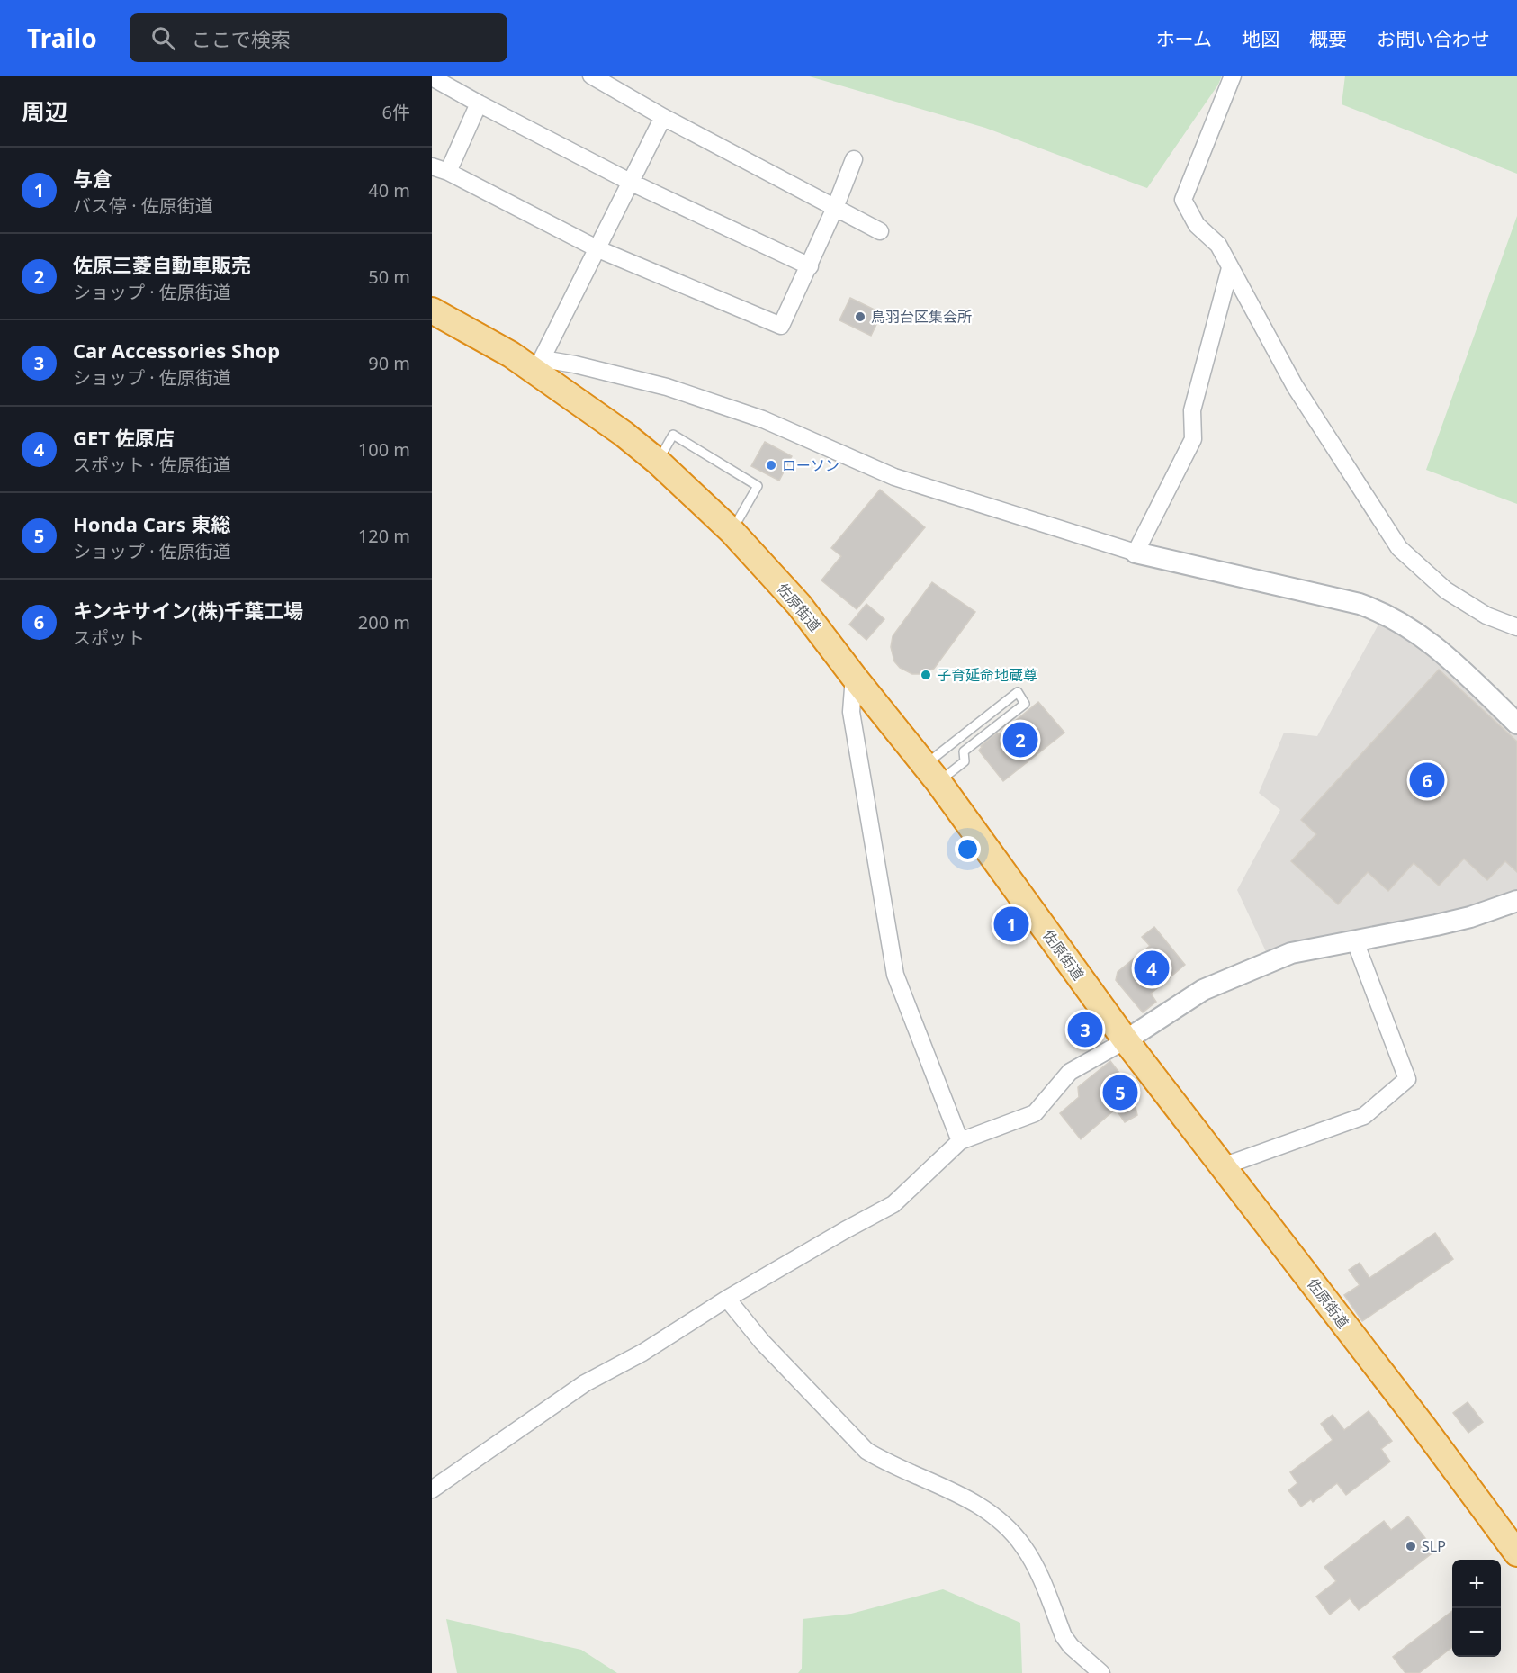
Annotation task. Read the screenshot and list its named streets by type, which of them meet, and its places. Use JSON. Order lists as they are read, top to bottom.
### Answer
{
  "streets": {
    "highway": ["佐原街道"]
  },
  "places": [
    "鳥羽台区集会所",
    "ローソン",
    "子育延命地蔵尊",
    "SLP"
  ],
  "page": {
    "header": "Trailo",
    "search": "ここで検索",
    "nav": [
      "ホーム",
      "地図",
      "概要",
      "お問い合わせ"
    ],
    "heading": ["周辺", "6件"],
    "list": [
      {
        "mark": "1",
        "name": "与倉",
        "note": "バス停 · 佐原街道",
        "value": "40 m"
      },
      {
        "mark": "2",
        "name": "佐原三菱自動車販売",
        "note": "ショップ · 佐原街道",
        "value": "50 m"
      },
      {
        "mark": "3",
        "name": "Car Accessories Shop",
        "note": "ショップ · 佐原街道",
        "value": "90 m"
      },
      {
        "mark": "4",
        "name": "GET 佐原店",
        "note": "スポット · 佐原街道",
        "value": "100 m"
      },
      {
        "mark": "5",
        "name": "Honda Cars 東総",
        "note": "ショップ · 佐原街道",
        "value": "120 m"
      },
      {
        "mark": "6",
        "name": "キンキサイン(株)千葉工場",
        "note": "スポット",
        "value": "200 m"
      }
    ],
    "pins": [
      "2",
      "6",
      "1",
      "4",
      "3",
      "5"
    ],
    "map_buttons": ["+", "−"]
  }
}
